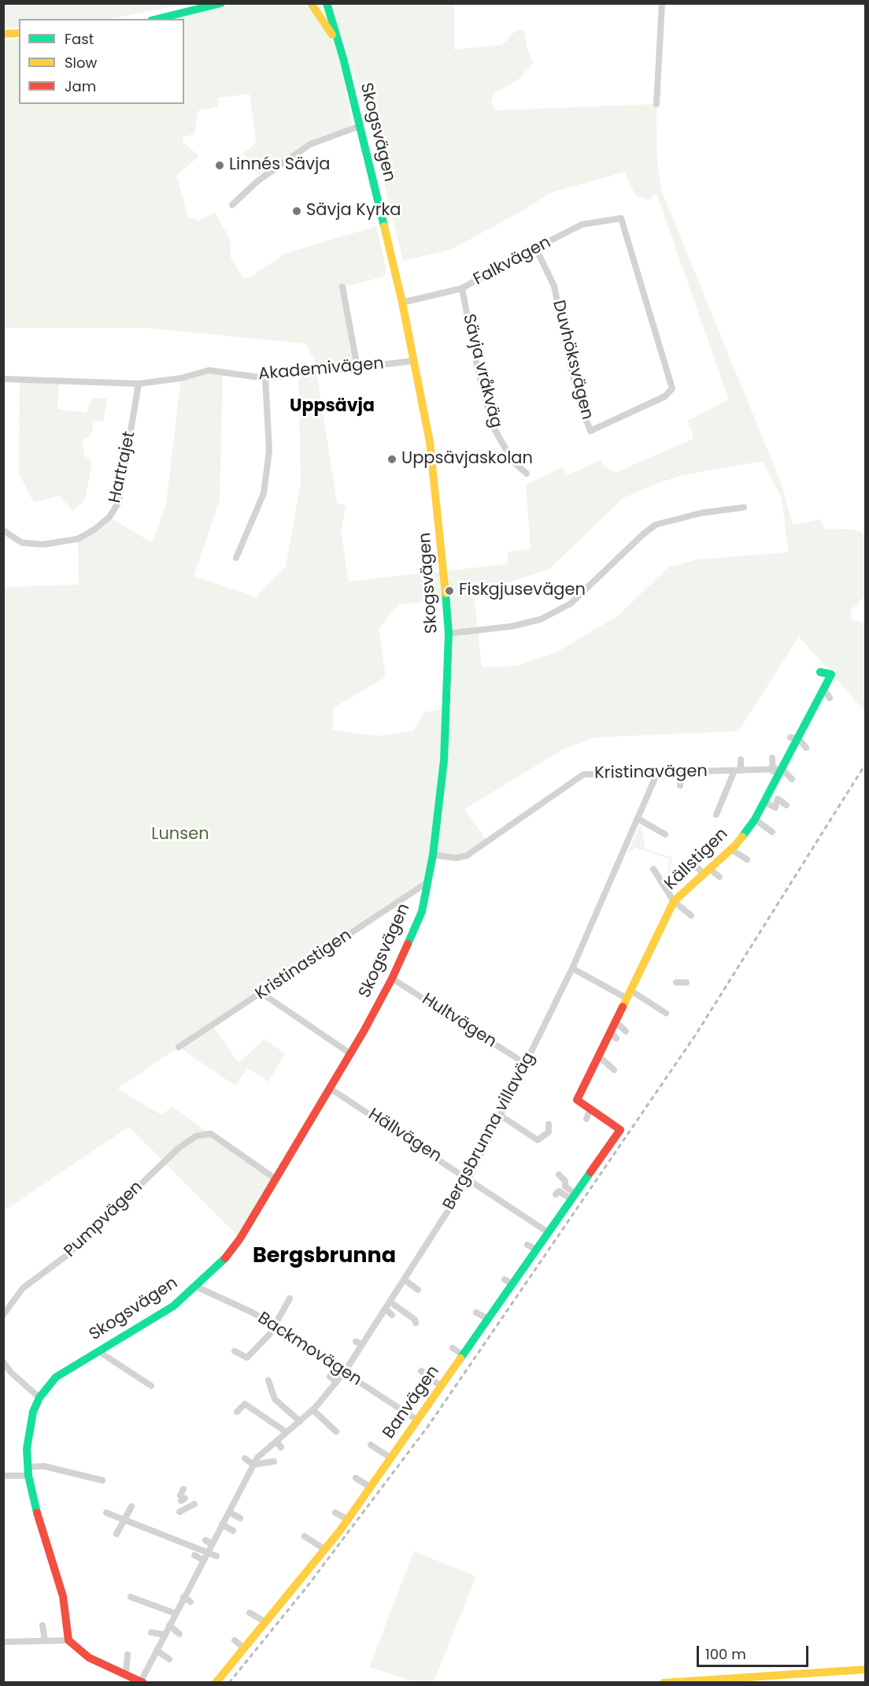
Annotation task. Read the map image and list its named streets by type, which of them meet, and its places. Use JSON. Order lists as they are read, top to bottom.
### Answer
{
  "streets": {
    "street": [
      "Skogsvägen",
      "Falkvägen",
      "Duvhöksvägen",
      "Akademivägen",
      "Sävja vråkväg",
      "Hartrajet",
      "Kristinavägen",
      "Källstigen",
      "Kristinastigen",
      "Hultvägen",
      "Bergsbrunna villaväg",
      "Hällvägen",
      "Pumpvägen",
      "Backmovägen",
      "Banvägen"
    ]
  },
  "crossings": [
    ["Skogsvägen", "Falkvägen"],
    ["Skogsvägen", "Akademivägen"],
    ["Skogsvägen", "Kristinavägen"],
    ["Skogsvägen", "Kristinastigen"],
    ["Skogsvägen", "Hultvägen"],
    ["Skogsvägen", "Hällvägen"],
    ["Skogsvägen", "Pumpvägen"],
    ["Skogsvägen", "Backmovägen"],
    ["Falkvägen", "Duvhöksvägen"],
    ["Falkvägen", "Sävja vråkväg"],
    ["Akademivägen", "Hartrajet"],
    ["Kristinavägen", "Källstigen"],
    ["Kristinavägen", "Bergsbrunna villaväg"],
    ["Källstigen", "Banvägen"],
    ["Hultvägen", "Bergsbrunna villaväg"],
    ["Bergsbrunna villaväg", "Hällvägen"],
    ["Bergsbrunna villaväg", "Backmovägen"],
    ["Hällvägen", "Banvägen"],
    ["Backmovägen", "Banvägen"]
  ],
  "districts": ["Uppsävja", "Bergsbrunna"],
  "parks": ["Lunsen"],
  "places": [
    "Linnés Sävja",
    "Sävja Kyrka",
    "Uppsävjaskolan",
    "Fiskgjusevägen"
  ],
  "legend": ["Fast", "Slow", "Jam"],
  "scale_bar": "100 m"
}
